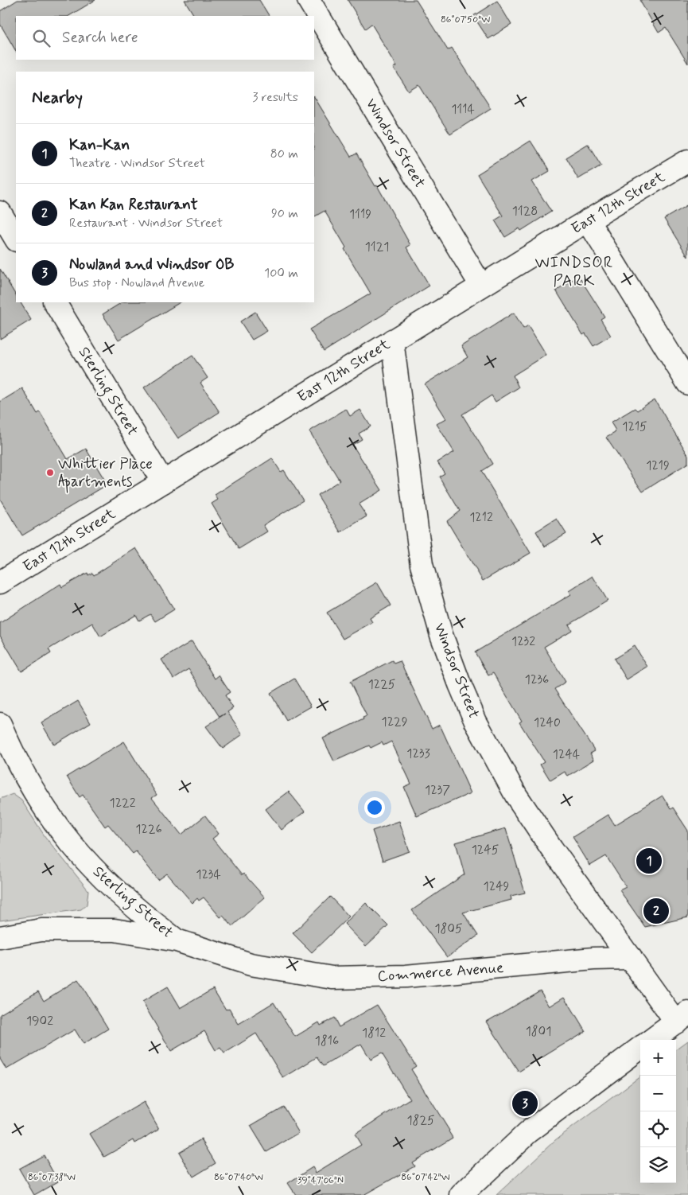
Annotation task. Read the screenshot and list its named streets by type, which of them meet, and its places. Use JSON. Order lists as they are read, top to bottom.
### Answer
{
  "streets": {
    "street": [
      "Windsor Street",
      "East 12th Street",
      "Sterling Street",
      "Commerce Avenue"
    ]
  },
  "crossings": [
    ["Windsor Street", "East 12th Street"],
    ["Windsor Street", "Commerce Avenue"],
    ["East 12th Street", "Sterling Street"],
    ["Sterling Street", "Commerce Avenue"]
  ],
  "districts": ["WINDSOR PARK"],
  "places": ["Whittier Place Apartments"],
  "house_numbers": [
    "1114",
    "1128",
    "1119",
    "1121",
    "1215",
    "1219",
    "1212",
    "1232",
    "1236",
    "1225",
    "1229",
    "1240",
    "1233",
    "1244",
    "1237",
    "1222",
    "1226",
    "1245",
    "1234",
    "1249",
    "1805",
    "1902",
    "1801",
    "1812",
    "1816",
    "1825"
  ],
  "page": {
    "search": "Search here",
    "heading": ["Nearby", "3 results"],
    "list": [
      {
        "mark": "1",
        "name": "Kan-Kan",
        "note": "Theatre · Windsor Street",
        "value": "80 m"
      },
      {
        "mark": "2",
        "name": "Kan Kan Restaurant",
        "note": "Restaurant · Windsor Street",
        "value": "90 m"
      },
      {
        "mark": "3",
        "name": "Nowland and Windsor OB",
        "note": "Bus stop · Nowland Avenue",
        "value": "100 m"
      }
    ],
    "pins": ["1", "2", "3"],
    "map_buttons": ["+", "−"]
  },
  "coordinates": [
    "86°07'50\"W",
    "86°07'38\"W",
    "86°07'40\"W",
    "86°07'42\"W",
    "39°47'06\"N"
  ]
}
